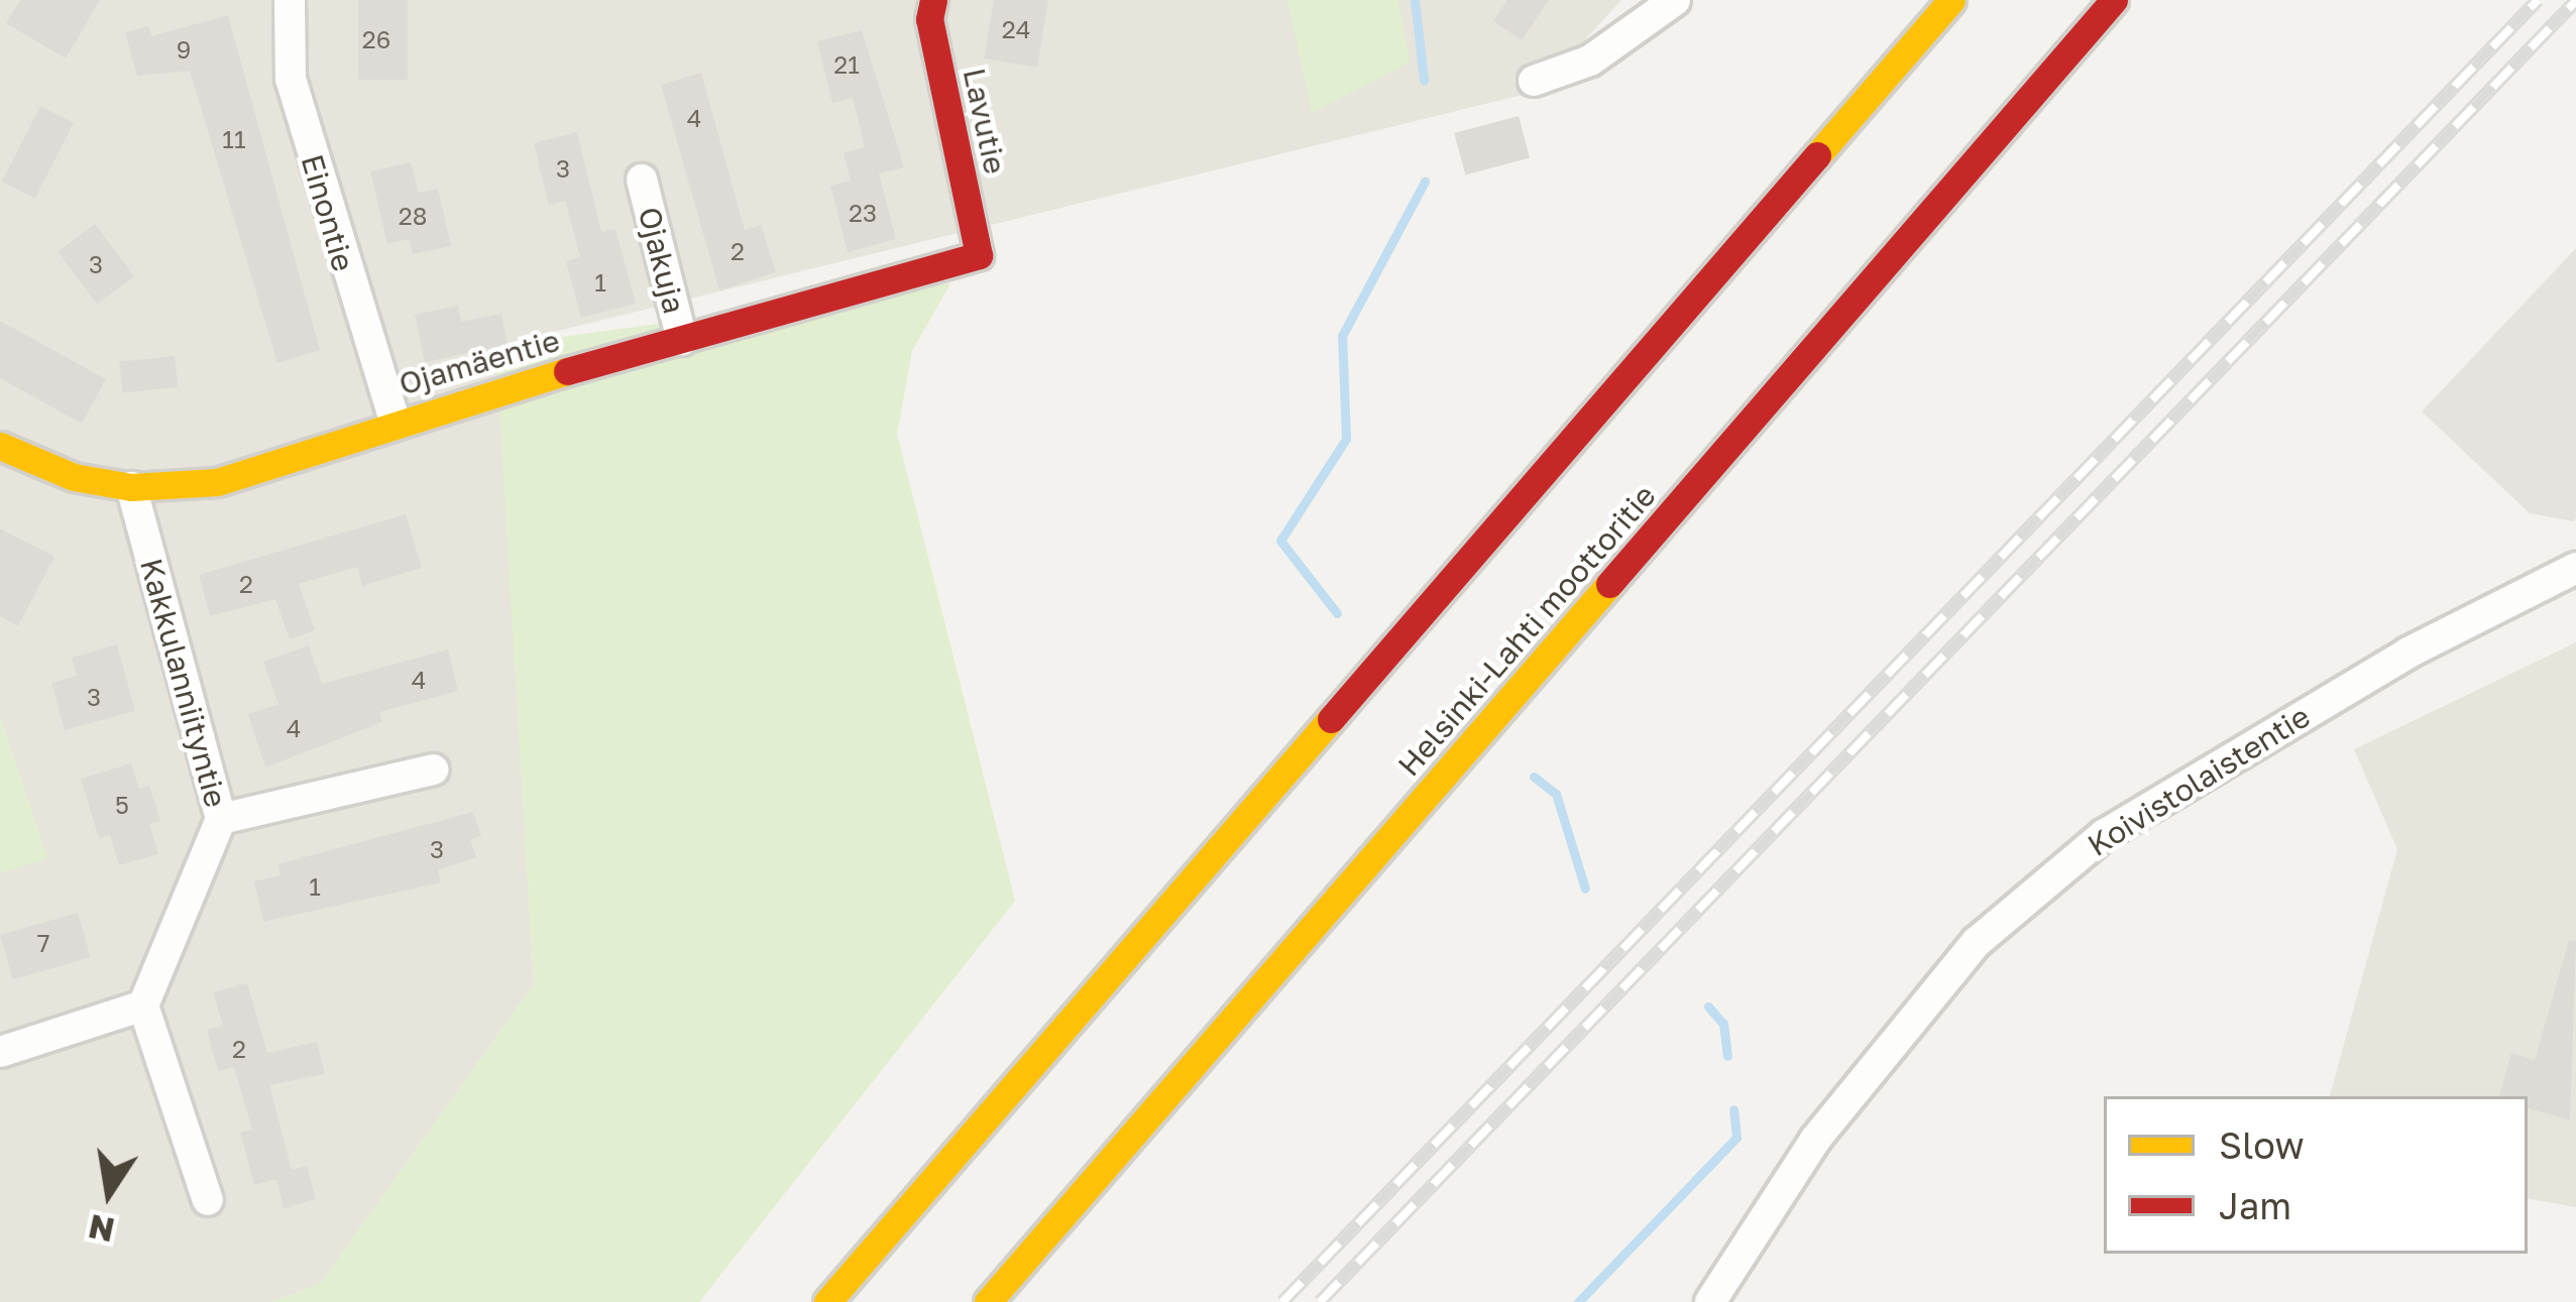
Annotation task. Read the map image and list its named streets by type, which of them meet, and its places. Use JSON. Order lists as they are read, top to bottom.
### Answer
{
  "streets": {
    "main road": ["Lavutie", "Ojamäentie", "Helsinki-Lahti moottoritie"],
    "street": [
      "Einontie",
      "Ojakuja",
      "Kakkulanniityntie",
      "Koivistolaistentie"
    ]
  },
  "crossings": [
    ["Lavutie", "Ojamäentie"],
    ["Einontie", "Ojamäentie"],
    ["Ojakuja", "Ojamäentie"],
    ["Ojamäentie", "Kakkulanniityntie"]
  ],
  "house_numbers": [
    "24",
    "26",
    "9",
    "21",
    "4",
    "11",
    "3",
    "23",
    "28",
    "2",
    "3",
    "1",
    "2",
    "4",
    "3",
    "4",
    "5",
    "3",
    "1",
    "7",
    "2"
  ],
  "legend": ["Slow", "Jam"],
  "north": "bottom"
}
